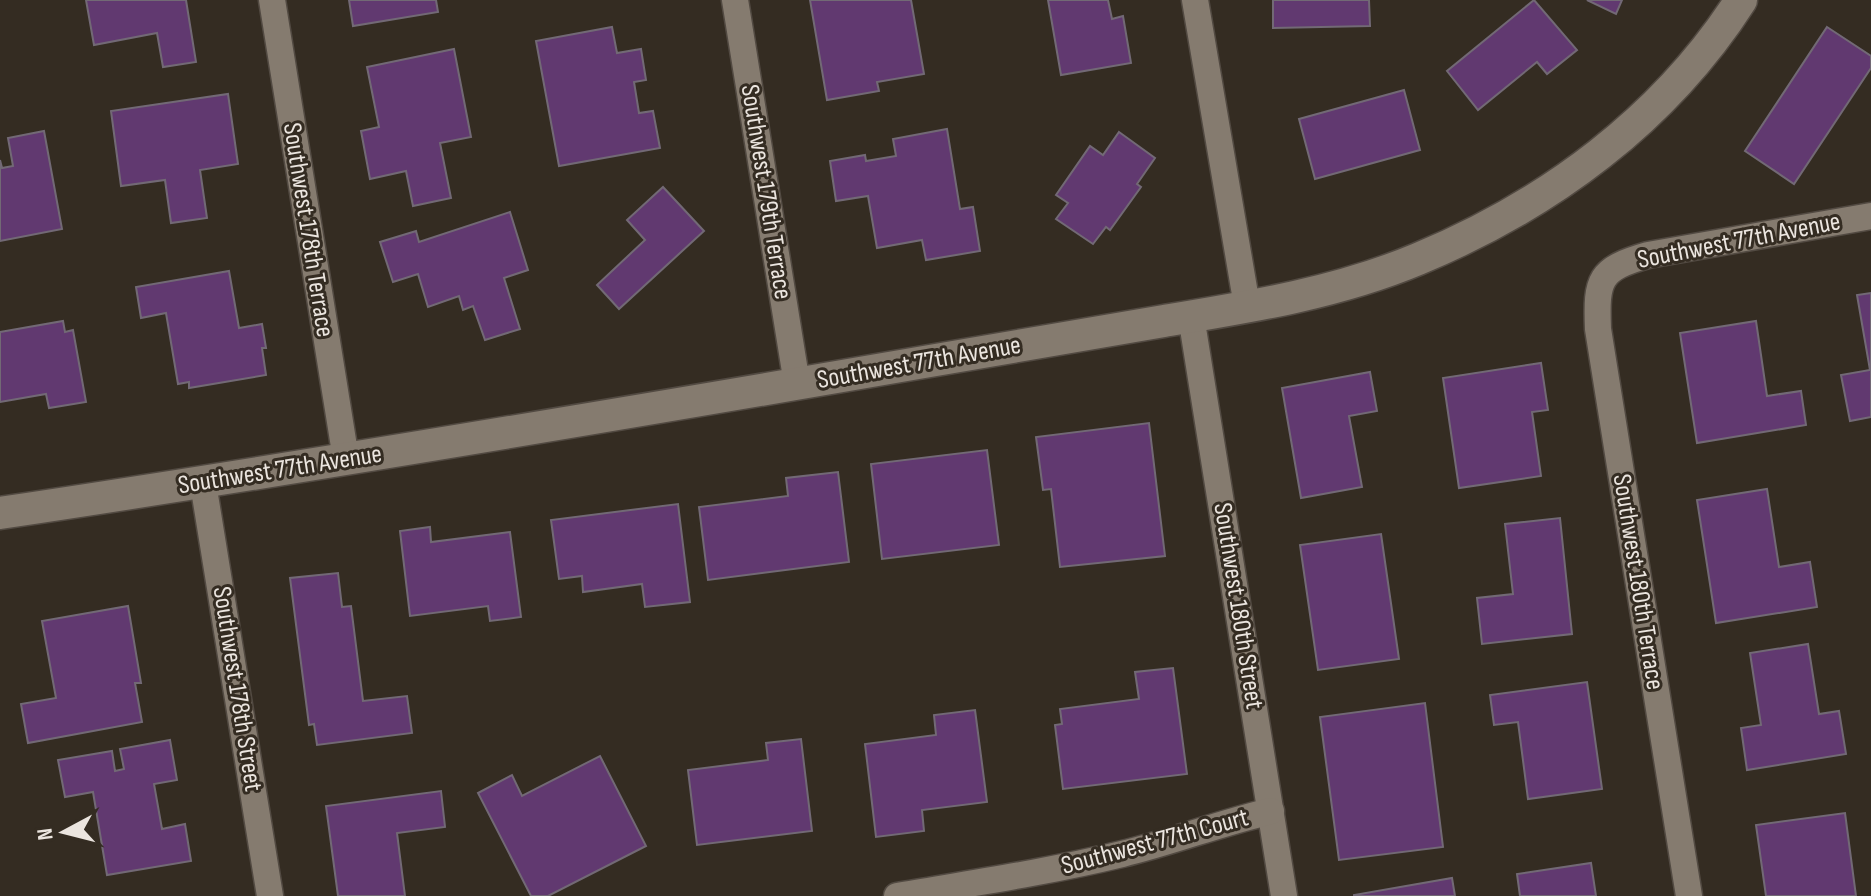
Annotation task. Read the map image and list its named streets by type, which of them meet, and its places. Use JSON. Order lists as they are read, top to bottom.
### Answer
{
  "streets": {
    "street": [
      "Southwest 179th Terrace",
      "Southwest 178th Terrace",
      "Southwest 77th Avenue",
      "Southwest 180th Terrace",
      "Southwest 180th Street",
      "Southwest 178th Street",
      "Southwest 77th Court"
    ]
  },
  "crossings": [
    ["Southwest 179th Terrace", "Southwest 77th Avenue"],
    ["Southwest 178th Terrace", "Southwest 77th Avenue"],
    ["Southwest 77th Avenue", "Southwest 180th Terrace"],
    ["Southwest 77th Avenue", "Southwest 180th Street"],
    ["Southwest 77th Avenue", "Southwest 178th Street"],
    ["Southwest 180th Street", "Southwest 77th Court"]
  ],
  "north": "left"
}
